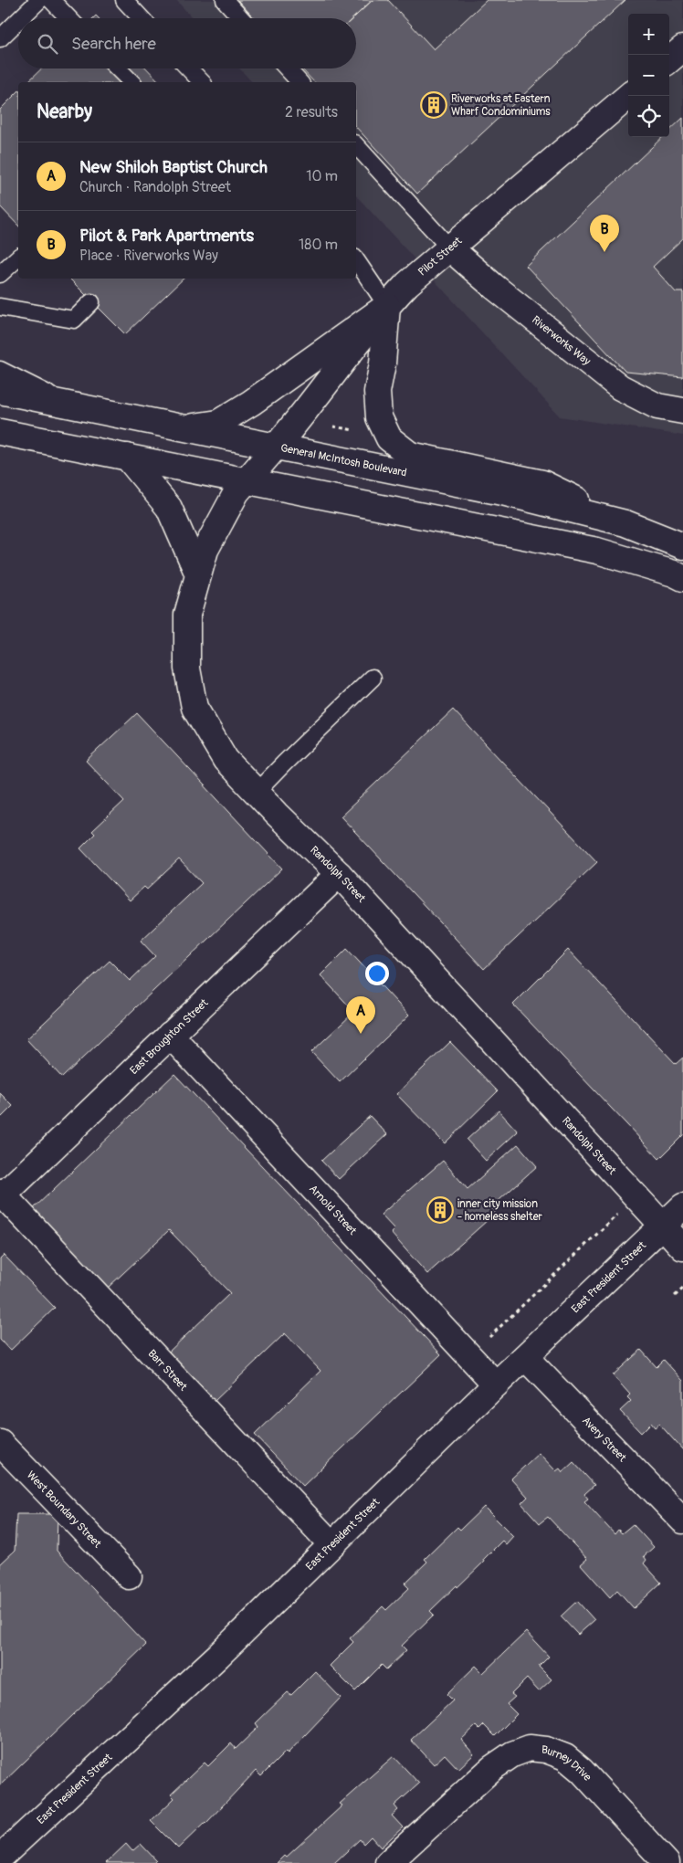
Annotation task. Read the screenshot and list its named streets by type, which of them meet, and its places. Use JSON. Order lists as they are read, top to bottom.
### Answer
{
  "streets": {
    "street": [
      "Pilot Street",
      "Riverworks Way",
      "General McIntosh Boulevard",
      "Randolph Street",
      "East Broughton Street",
      "Arnold Street",
      "East President Street",
      "Barr Street",
      "Avery Street",
      "West Boundary Street",
      "Burney Drive"
    ]
  },
  "crossings": [
    ["Pilot Street", "Riverworks Way"],
    ["Pilot Street", "General McIntosh Boulevard"],
    ["Pilot Street", "Randolph Street"],
    ["General McIntosh Boulevard", "Randolph Street"],
    ["Randolph Street", "East Broughton Street"],
    ["Randolph Street", "East President Street"],
    ["East Broughton Street", "Arnold Street"],
    ["East Broughton Street", "Barr Street"],
    ["Arnold Street", "East President Street"],
    ["East President Street", "Barr Street"],
    ["East President Street", "Avery Street"]
  ],
  "places": {
    "building": ["Riverworks at Eastern Wharf Condominiums", "inner city mission - homeless shelter"]
  },
  "page": {
    "map_buttons": ["+", "−"],
    "search": "Search here",
    "heading": ["Nearby", "2 results"],
    "list": [
      {
        "mark": "A",
        "name": "New Shiloh Baptist Church",
        "note": "Church · Randolph Street",
        "value": "10 m"
      },
      {
        "mark": "B",
        "name": "Pilot & Park Apartments",
        "note": "Place · Riverworks Way",
        "value": "180 m"
      }
    ],
    "pins": ["B", "A"]
  }
}
